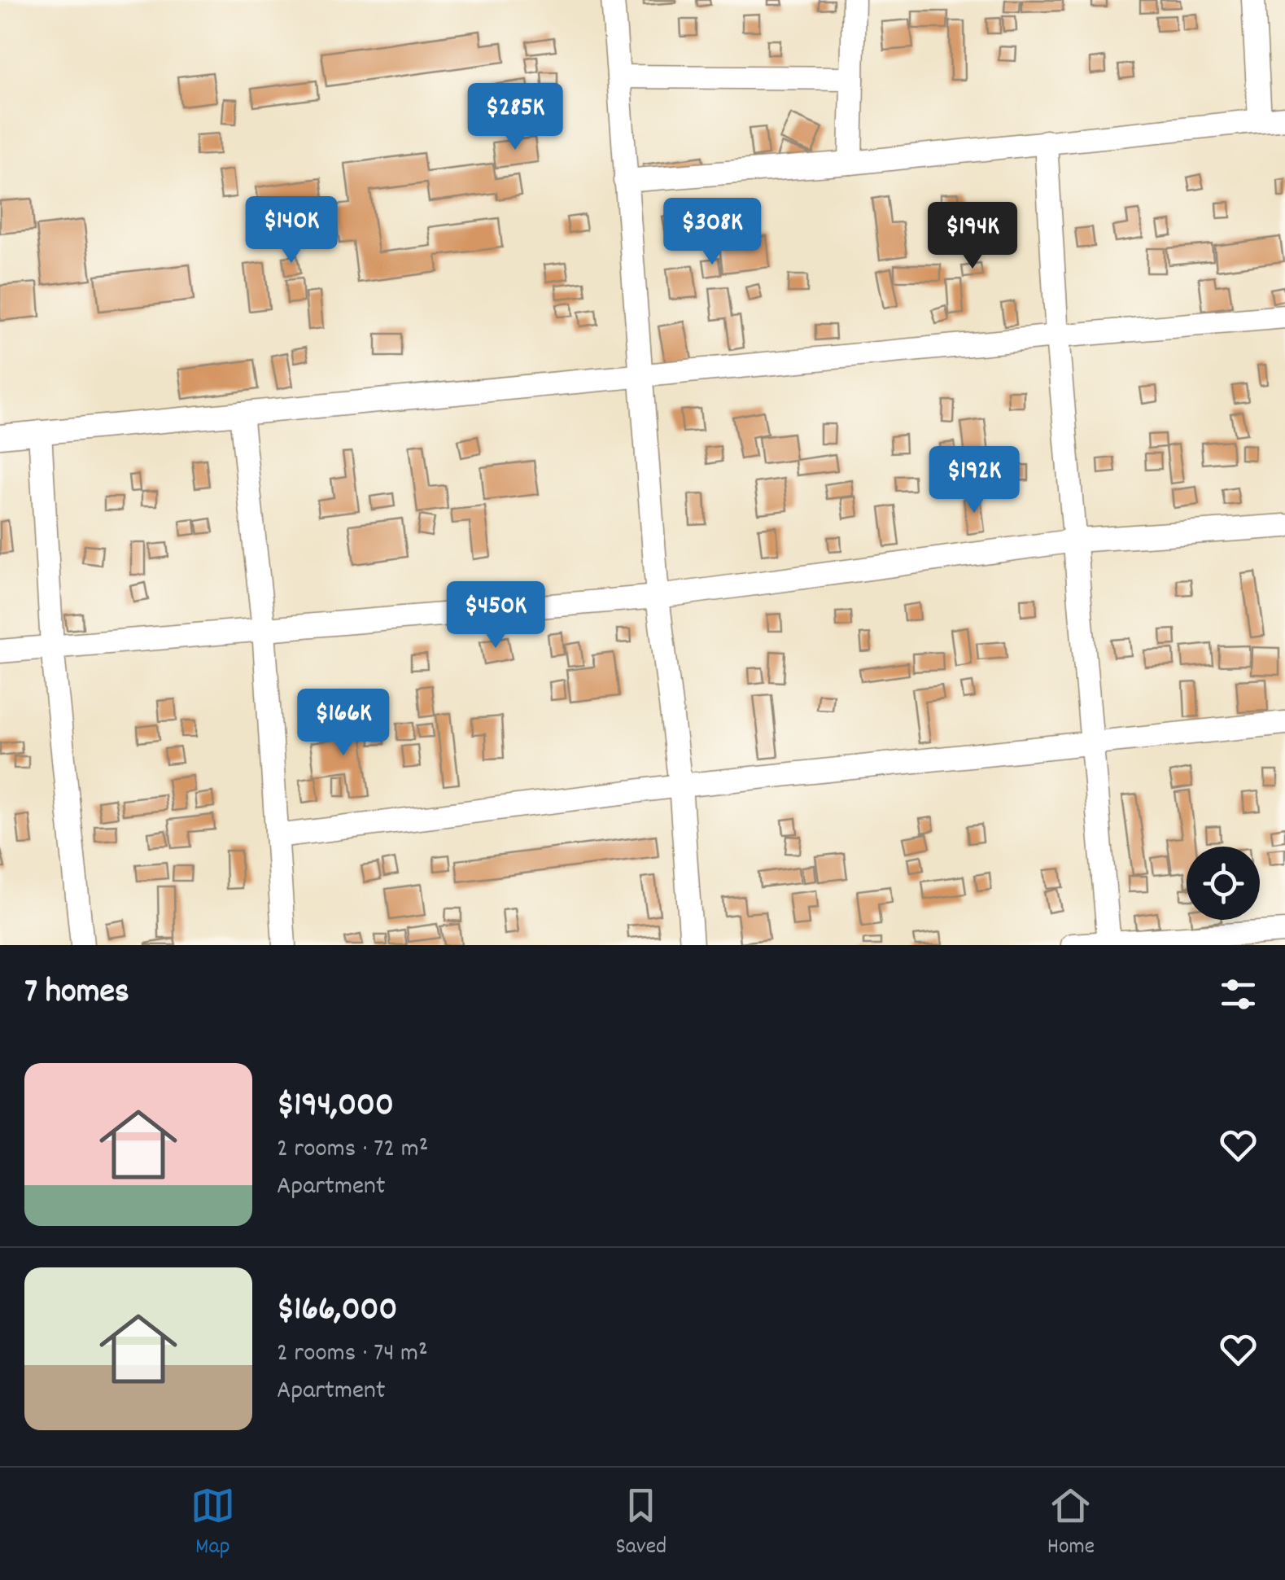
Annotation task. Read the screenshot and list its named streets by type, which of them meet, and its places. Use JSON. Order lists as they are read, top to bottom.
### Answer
{
  "page": {
    "price": [
      "$285K",
      "$140K",
      "$308K",
      "$194K",
      "$192K",
      "$450K",
      "$166K"
    ],
    "heading": "7 homes",
    "list": [
      {
        "name": "$194,000",
        "note": "2 rooms · 72 m² · Apartment"
      },
      {
        "name": "$166,000",
        "note": "2 rooms · 74 m² · Apartment"
      }
    ],
    "tabs": ["Map", "Saved", "Home"]
  }
}
